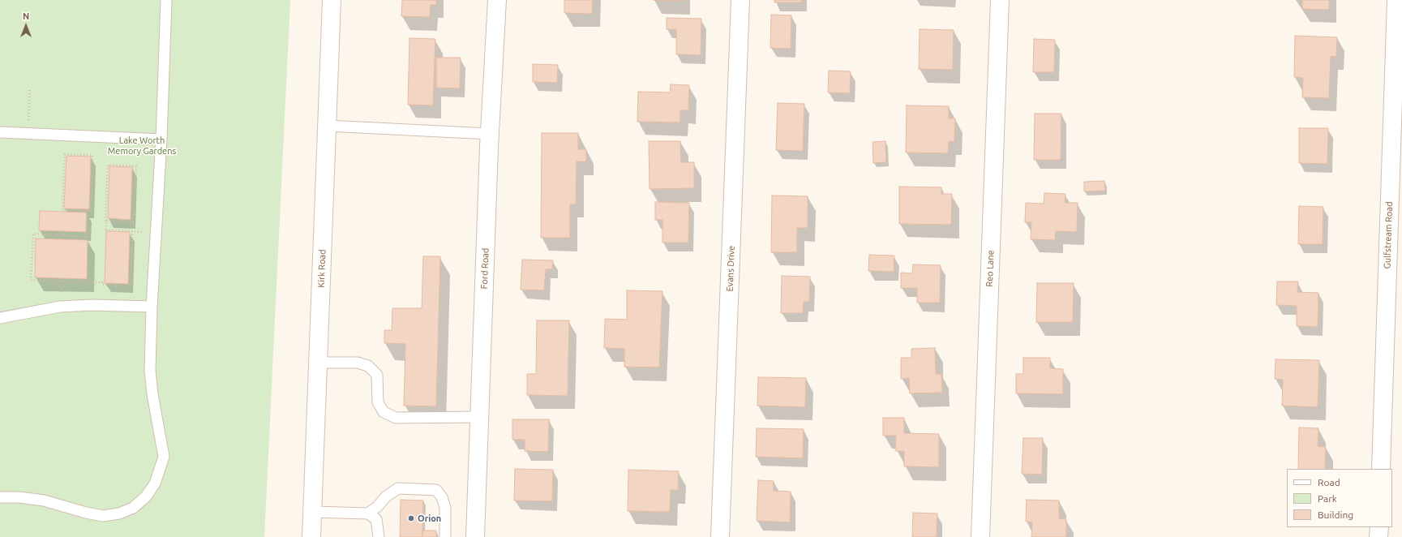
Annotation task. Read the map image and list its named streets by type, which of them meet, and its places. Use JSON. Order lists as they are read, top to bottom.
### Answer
{
  "streets": {
    "street": [
      "Gulfstream Road",
      "Kirk Road",
      "Ford Road",
      "Evans Drive",
      "Reo Lane"
    ]
  },
  "parks": ["Lake Worth Memory Gardens"],
  "places": ["Orion"],
  "legend": ["Road", "Park", "Building"],
  "north": "top"
}
